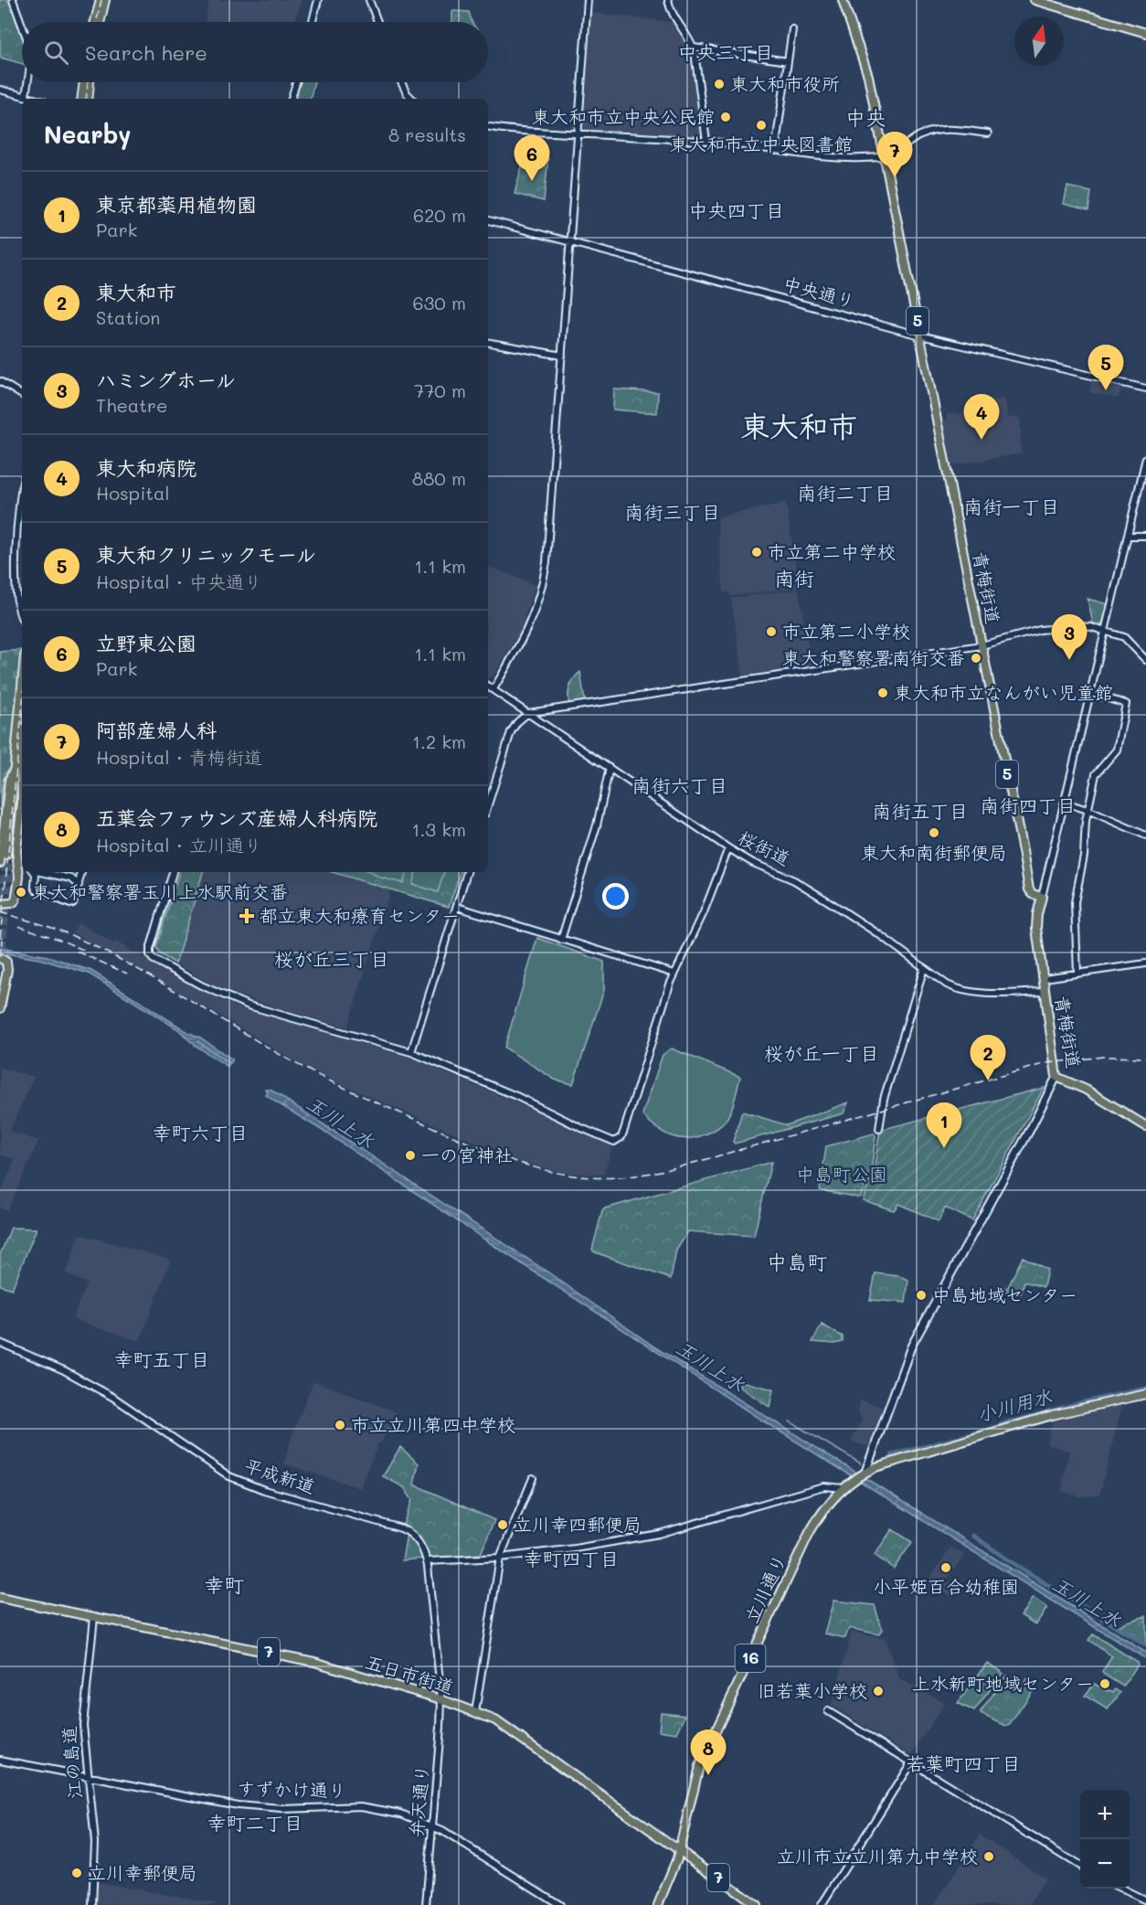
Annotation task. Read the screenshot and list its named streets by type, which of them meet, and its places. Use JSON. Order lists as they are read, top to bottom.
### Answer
{
  "streets": {
    "main road": [
      "5",
      "青梅街道",
      "立川通り",
      "7",
      "16",
      "五日市街道"
    ],
    "street": [
      "中央通り",
      "桜街道",
      "平成新道",
      "江の島道",
      "すずかけ通り",
      "弁天通り"
    ]
  },
  "crossings": [
    ["中央通り", "青梅街道"],
    ["青梅街道", "桜街道"],
    ["平成新道", "五日市街道"],
    ["平成新道", "弁天通り"],
    ["立川通り", "16"],
    ["立川通り", "五日市街道"],
    ["五日市街道", "江の島道"],
    ["五日市街道", "弁天通り"],
    ["江の島道", "すずかけ通り"],
    ["すずかけ通り", "弁天通り"]
  ],
  "districts": [
    "中央三丁目",
    "中央",
    "中央四丁目",
    "東大和市",
    "南街二丁目",
    "南街一丁目",
    "南街三丁目",
    "南街",
    "南街六丁目",
    "南街四丁目",
    "南街五丁目",
    "桜が丘三丁目",
    "桜が丘一丁目",
    "幸町六丁目",
    "中島町",
    "幸町五丁目",
    "幸町四丁目",
    "幸町",
    "若葉町四丁目",
    "幸町二丁目"
  ],
  "water": ["玉川上水", "小川用水"],
  "parks": ["中島町公園"],
  "places": {
    "other": [
      "東大和市役所",
      "東大和市立中央公民館",
      "東大和市立中央図書館",
      "市立第二中学校",
      "市立第二小学校",
      "東大和警察署南街交番",
      "東大和市立なんがい児童館",
      "東大和南街郵便局",
      "東大和警察署玉川上水駅前交番",
      "一の宮神社",
      "中島地域センター",
      "市立立川第四中学校",
      "立川幸四郵便局",
      "小平姫百合幼稚園",
      "上水新町地域センター",
      "旧若葉小学校",
      "立川市立立川第九中学校",
      "立川幸郵便局"
    ],
    "health": ["都立東大和療育センター"]
  },
  "north": "top",
  "page": {
    "search": "Search here",
    "heading": ["Nearby", "8 results"],
    "pins": [
      "7",
      "6",
      "5",
      "4",
      "3",
      "2",
      "1",
      "8"
    ],
    "list": [
      {
        "mark": "1",
        "name": "東京都薬用植物園",
        "note": "Park",
        "value": "620 m"
      },
      {
        "mark": "2",
        "name": "東大和市",
        "note": "Station",
        "value": "630 m"
      },
      {
        "mark": "3",
        "name": "ハミングホール",
        "note": "Theatre",
        "value": "770 m"
      },
      {
        "mark": "4",
        "name": "東大和病院",
        "note": "Hospital",
        "value": "880 m"
      },
      {
        "mark": "5",
        "name": "東大和クリニックモール",
        "note": "Hospital · 中央通り",
        "value": "1.1 km"
      },
      {
        "mark": "6",
        "name": "立野東公園",
        "note": "Park",
        "value": "1.1 km"
      },
      {
        "mark": "7",
        "name": "阿部産婦人科",
        "note": "Hospital · 青梅街道",
        "value": "1.2 km"
      },
      {
        "mark": "8",
        "name": "五葉会ファウンズ産婦人科病院",
        "note": "Hospital · 立川通り",
        "value": "1.3 km"
      }
    ],
    "map_buttons": ["+", "−"]
  }
}
